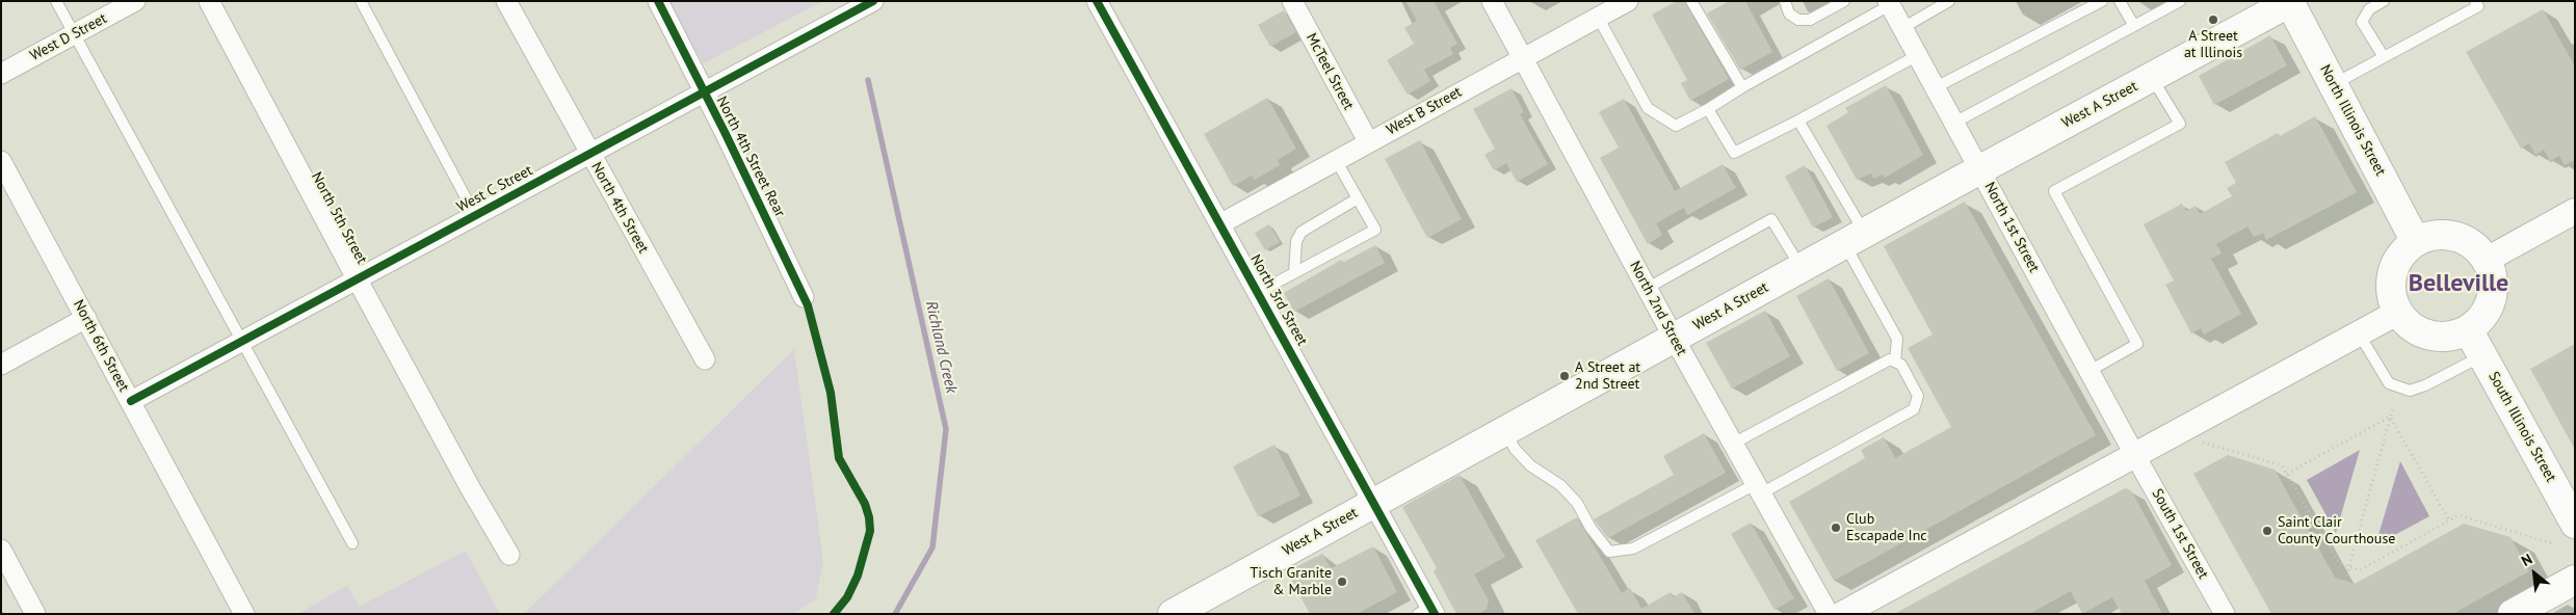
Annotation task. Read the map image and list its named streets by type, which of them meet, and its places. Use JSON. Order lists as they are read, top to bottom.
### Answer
{
  "streets": {
    "main road": ["West A Street", "North Illinois Street", "South Illinois Street"],
    "street": [
      "West D Street",
      "McTeel Street",
      "West B Street",
      "North 4th Street Rear",
      "West C Street",
      "North 4th Street",
      "North 5th Street",
      "North 1st Street",
      "North 3rd Street",
      "North 2nd Street",
      "North 6th Street",
      "South 1st Street"
    ]
  },
  "crossings": [
    ["McTeel Street", "West B Street"],
    ["West A Street", "North Illinois Street"],
    ["West A Street", "North 1st Street"],
    ["West A Street", "North 3rd Street"],
    ["West A Street", "North 2nd Street"],
    ["West B Street", "North 3rd Street"],
    ["West B Street", "North 2nd Street"],
    ["North Illinois Street", "South Illinois Street"],
    ["North 4th Street Rear", "West C Street"],
    ["West C Street", "North 4th Street"],
    ["West C Street", "North 5th Street"],
    ["West C Street", "North 6th Street"],
    ["North 1st Street", "South 1st Street"]
  ],
  "districts": ["Belleville"],
  "water": ["Richland Creek"],
  "places": [
    "A Street at Illinois",
    "A Street at 2nd Street",
    "Club Escapade Inc",
    "Saint Clair County Courthouse",
    "Tisch Granite & Marble"
  ],
  "north": "top left"
}
